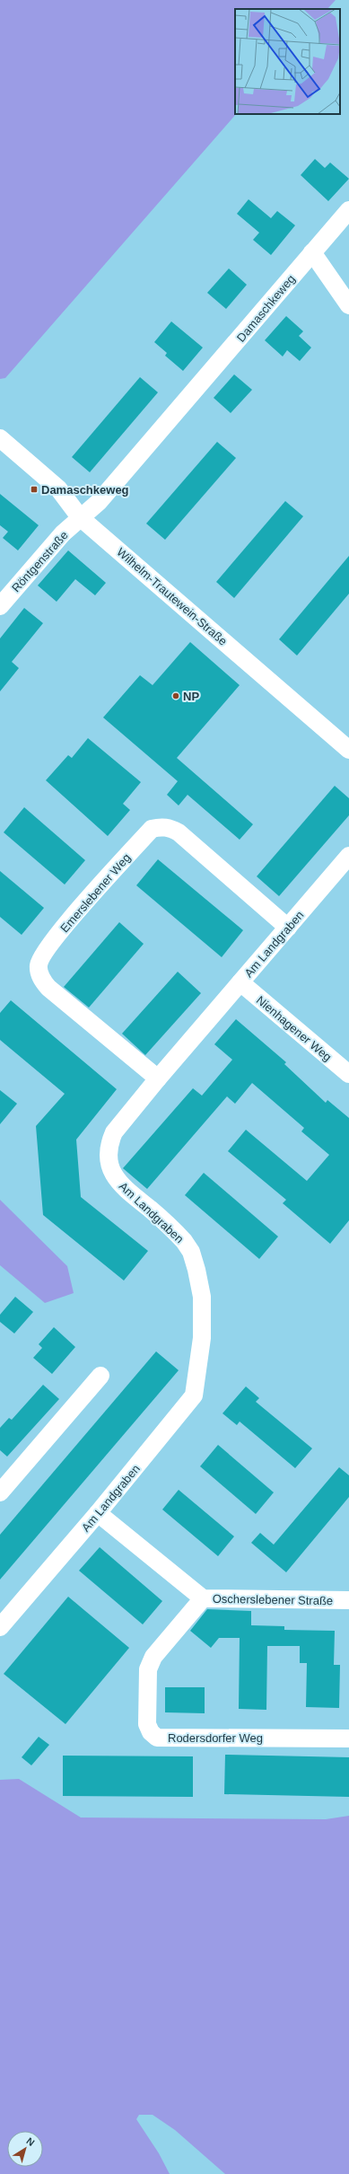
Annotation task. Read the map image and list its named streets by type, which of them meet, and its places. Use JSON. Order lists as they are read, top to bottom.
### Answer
{
  "streets": {
    "street": [
      "Damaschkeweg",
      "Röntgenstraße",
      "Wilhelm-Trautewein-Straße",
      "Emerslebener Weg",
      "Am Landgraben",
      "Nienhagener Weg",
      "Oscherslebener Straße",
      "Rodersdorfer Weg"
    ]
  },
  "crossings": [
    ["Damaschkeweg", "Röntgenstraße"],
    ["Damaschkeweg", "Wilhelm-Trautewein-Straße"],
    ["Röntgenstraße", "Wilhelm-Trautewein-Straße"],
    ["Emerslebener Weg", "Am Landgraben"],
    ["Am Landgraben", "Nienhagener Weg"],
    ["Am Landgraben", "Oscherslebener Straße"],
    ["Oscherslebener Straße", "Rodersdorfer Weg"]
  ],
  "places": {
    "transit": ["Damaschkeweg"],
    "other": ["NP"]
  },
  "north": "top right"
}
